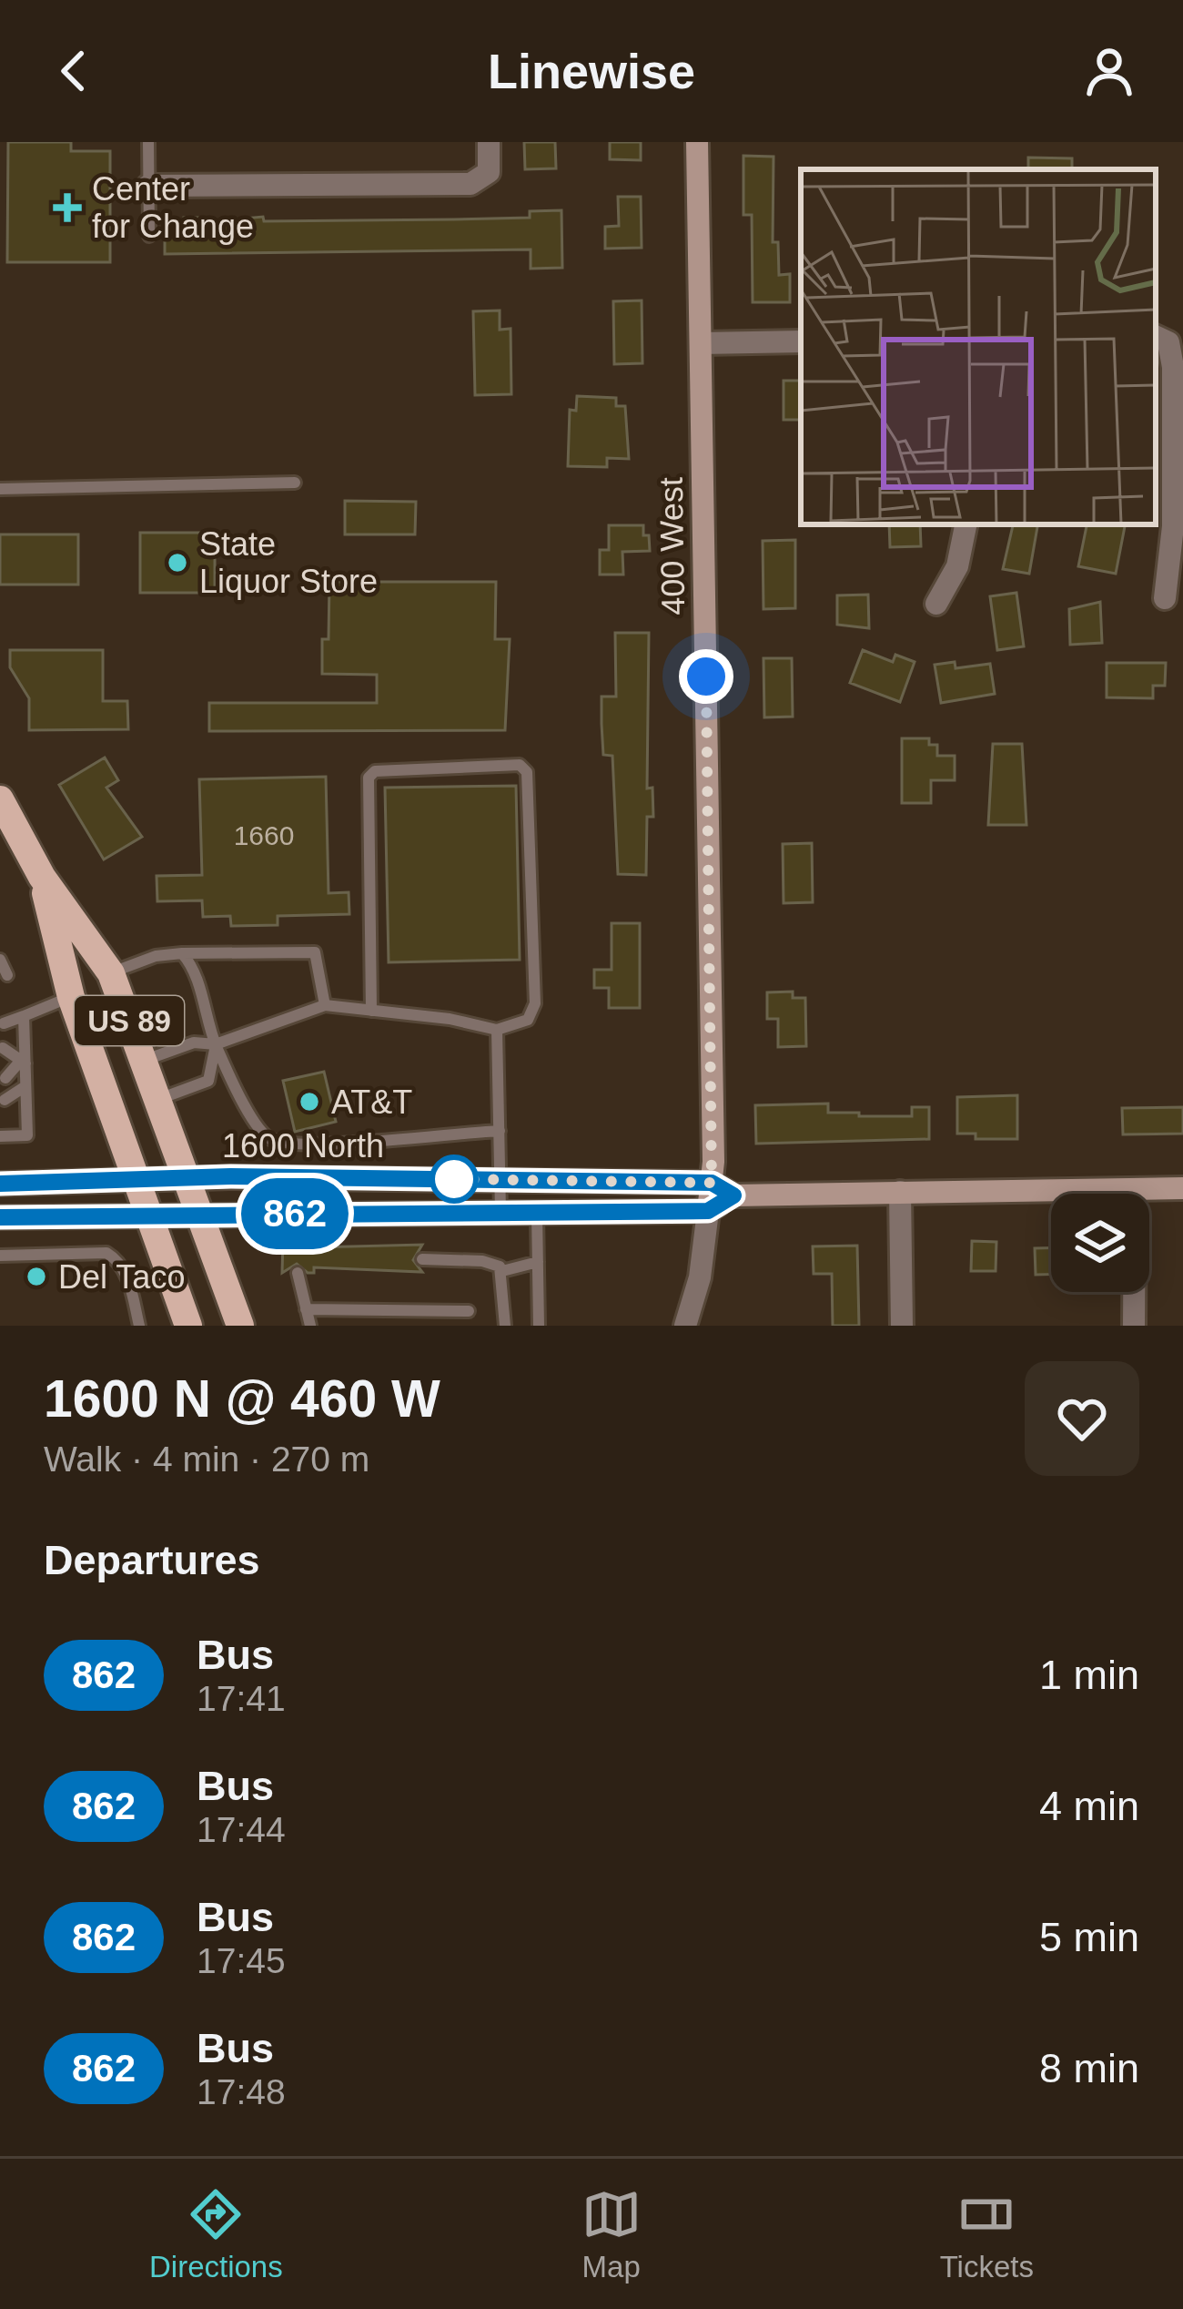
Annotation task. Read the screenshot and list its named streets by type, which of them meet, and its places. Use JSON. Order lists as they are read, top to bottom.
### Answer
{
  "streets": {
    "main road": ["400 West", "US 89", "1600 North"]
  },
  "crossings": [
    ["400 West", "1600 North"],
    ["US 89", "1600 North"]
  ],
  "places": {
    "health": ["Center for Change"],
    "other": ["State Liquor Store", "AT&T", "Del Taco"]
  },
  "lines": ["bus line 862"],
  "house_numbers": ["1660"],
  "page": {
    "header": "Linewise",
    "on_map": "862",
    "heading": [
      ["1600 N @ 460 W", "Walk · 4 min · 270 m"],
      "Departures"
    ],
    "list": [
      {
        "mark": "862",
        "name": "Bus",
        "note": "17:41",
        "value": "1 min"
      },
      {
        "mark": "862",
        "name": "Bus",
        "note": "17:44",
        "value": "4 min"
      },
      {
        "mark": "862",
        "name": "Bus",
        "note": "17:45",
        "value": "5 min"
      },
      {
        "mark": "862",
        "name": "Bus",
        "note": "17:48",
        "value": "8 min"
      }
    ],
    "tabs": ["Directions", "Map", "Tickets"]
  }
}
